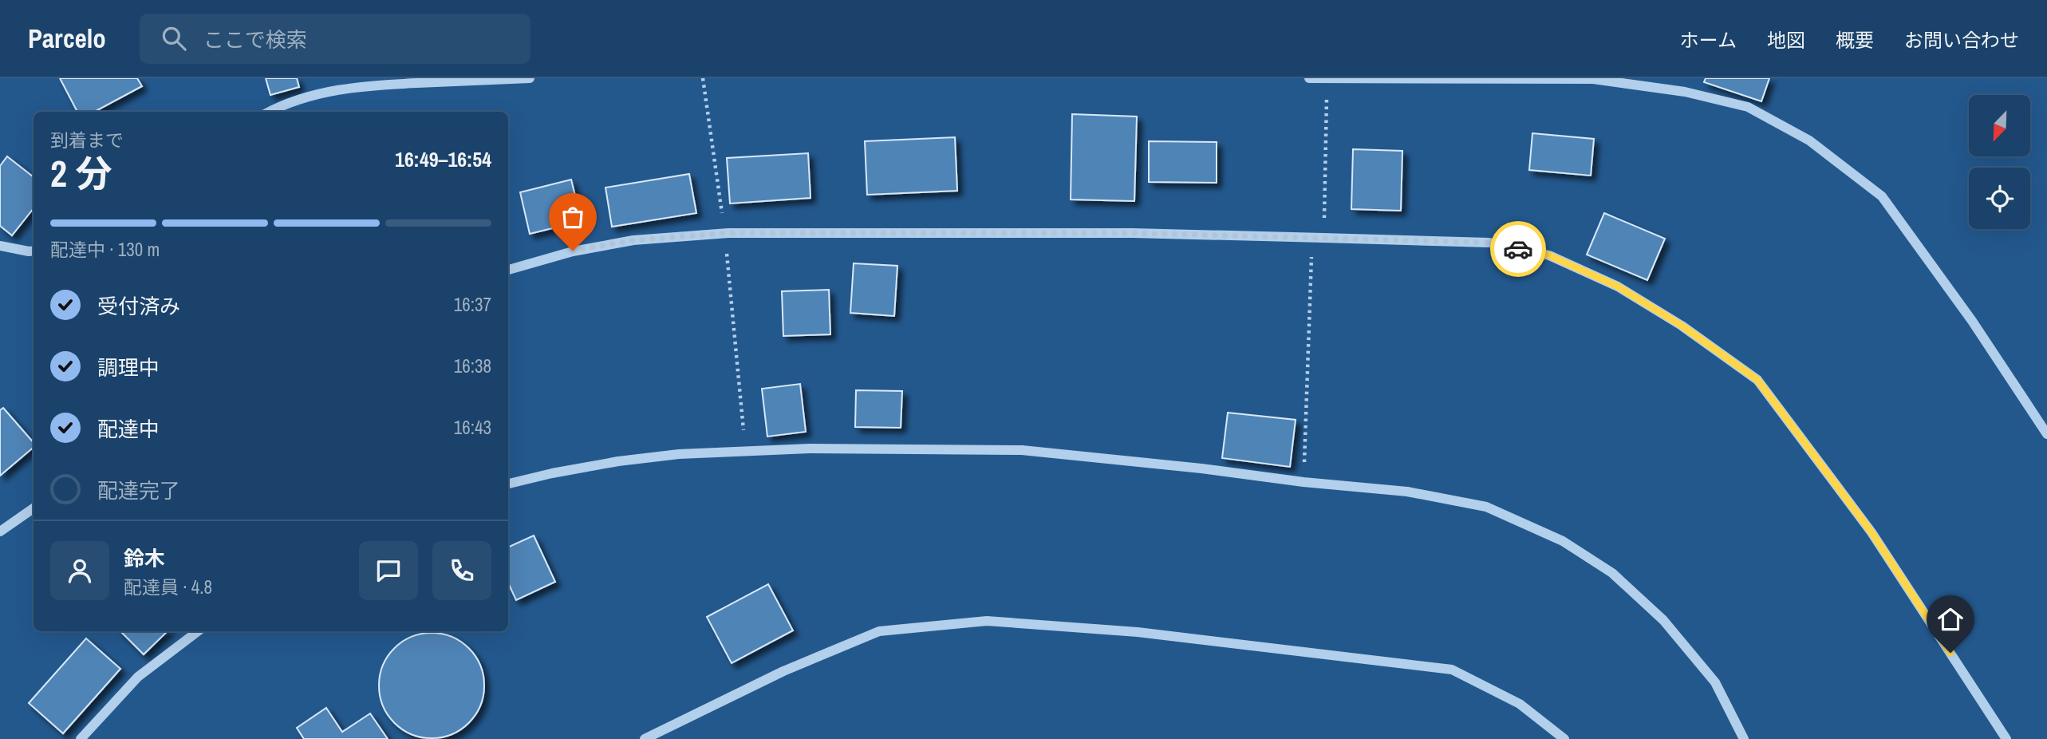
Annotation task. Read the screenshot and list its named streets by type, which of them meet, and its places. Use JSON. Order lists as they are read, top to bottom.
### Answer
{
  "north": "bottom left",
  "page": {
    "header": "Parcelo",
    "search": "ここで検索",
    "nav": [
      "ホーム",
      "地図",
      "概要",
      "お問い合わせ"
    ],
    "heading": ["2 分", "到着まで", "16:49–16:54"],
    "panel": ["鈴木", "配達員 · 4.8"],
    "bar": "配達中 · 130 m",
    "list": [
      ["受付済み", "16:37"],
      ["調理中", "16:38"],
      ["配達中", "16:43"],
      "配達完了"
    ]
  }
}
